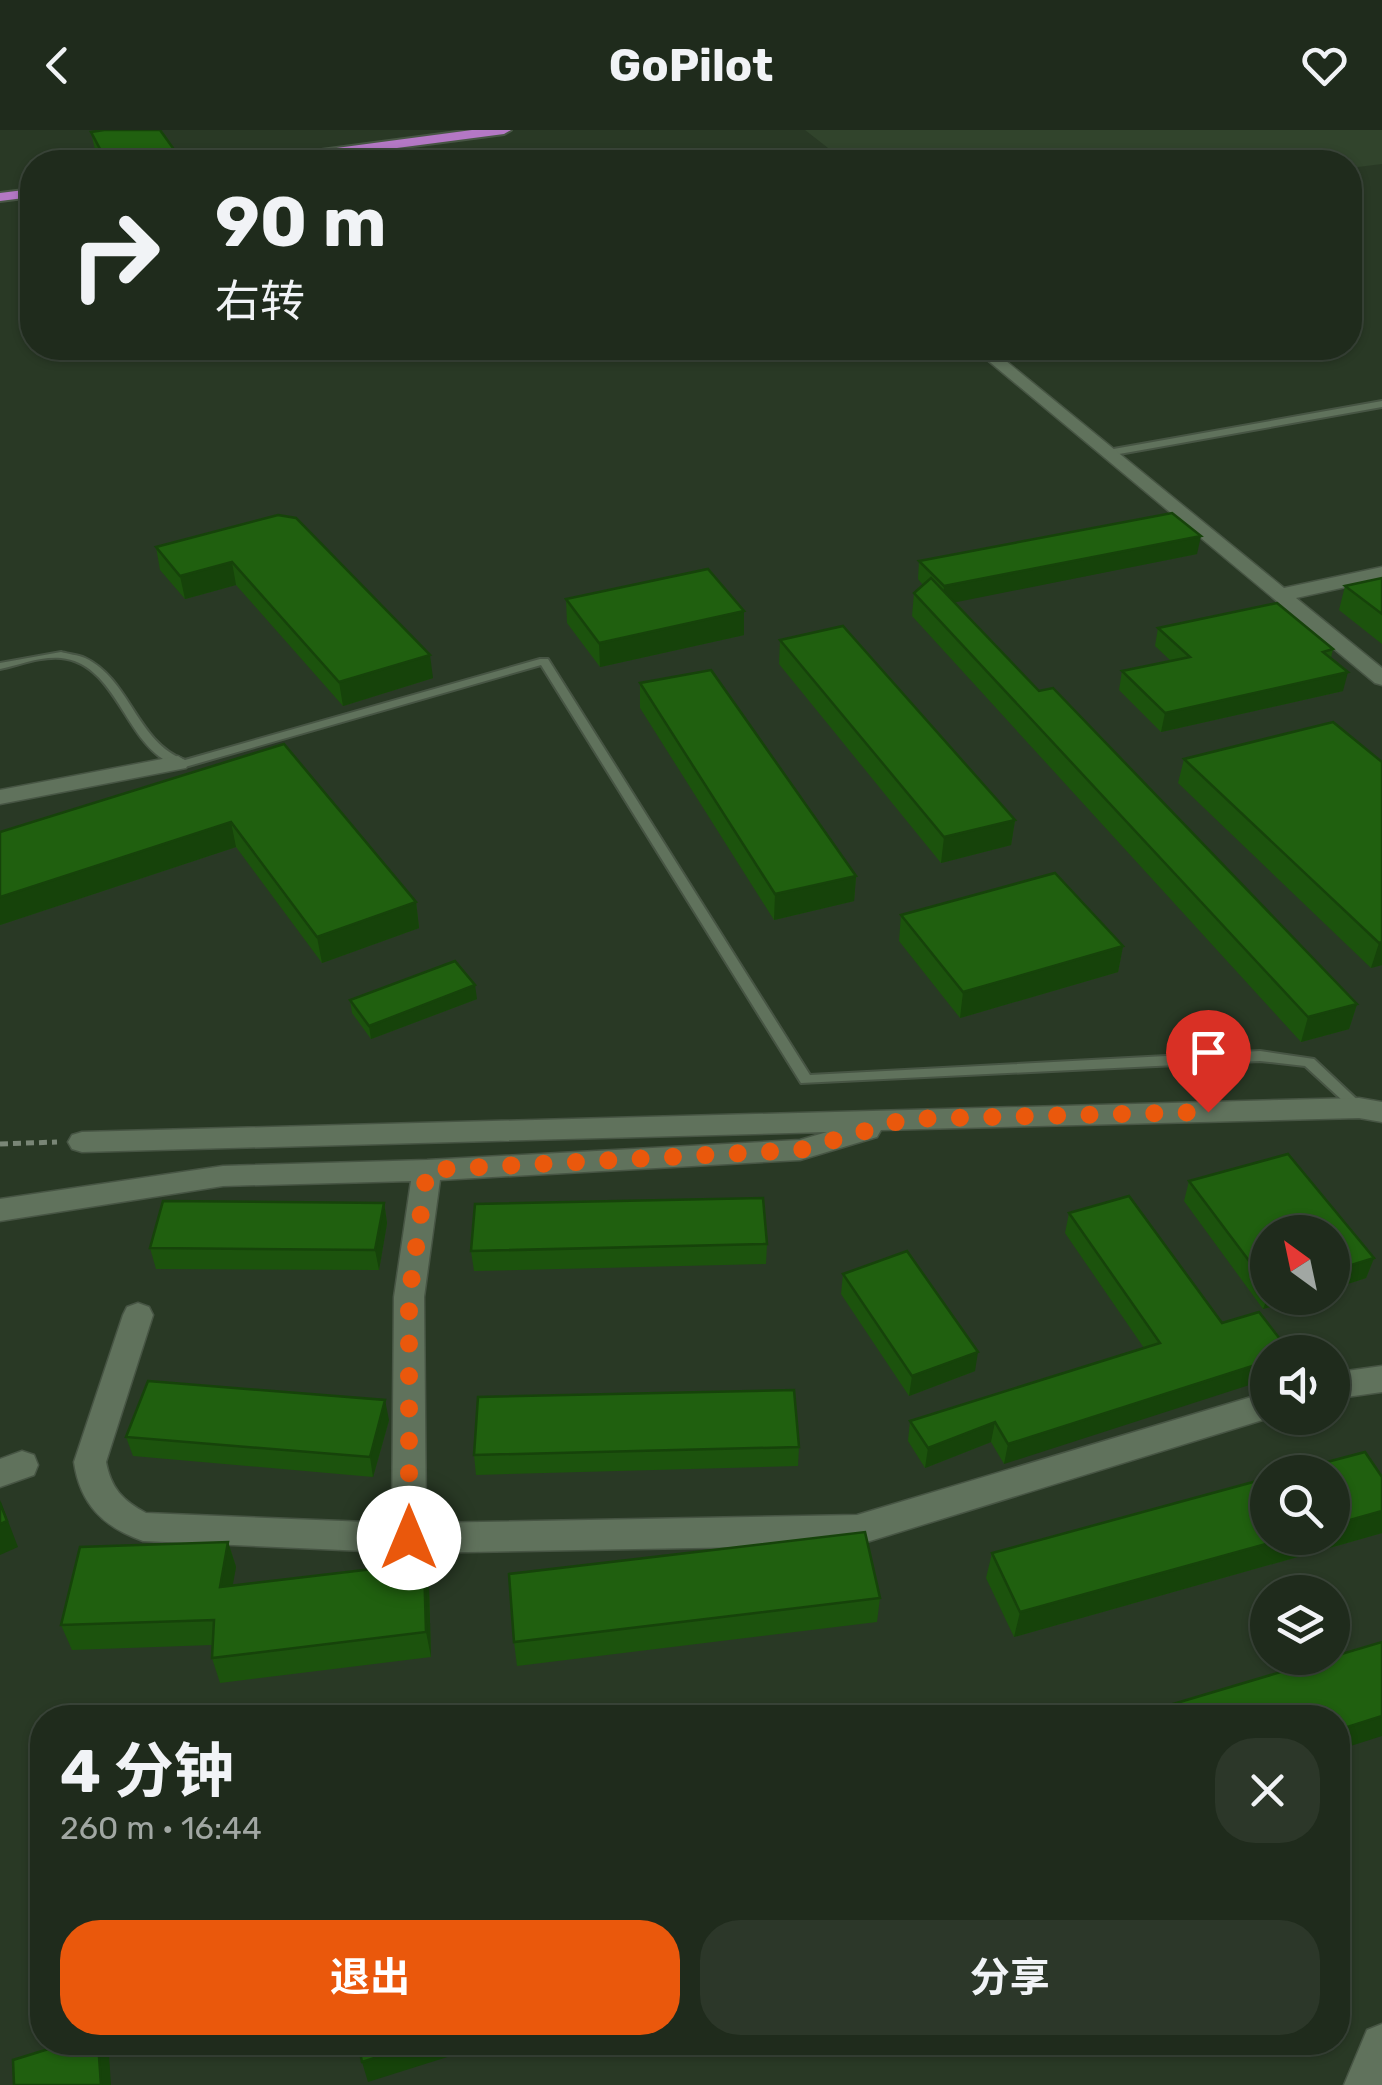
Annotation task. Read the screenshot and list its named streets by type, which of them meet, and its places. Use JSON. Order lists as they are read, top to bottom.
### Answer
{
  "north": "top left",
  "page": {
    "header": "GoPilot",
    "turn": ["90 m", "右转"],
    "heading": ["4 分钟", "260 m · 16:44"],
    "buttons": ["退出", "分享"]
  }
}
